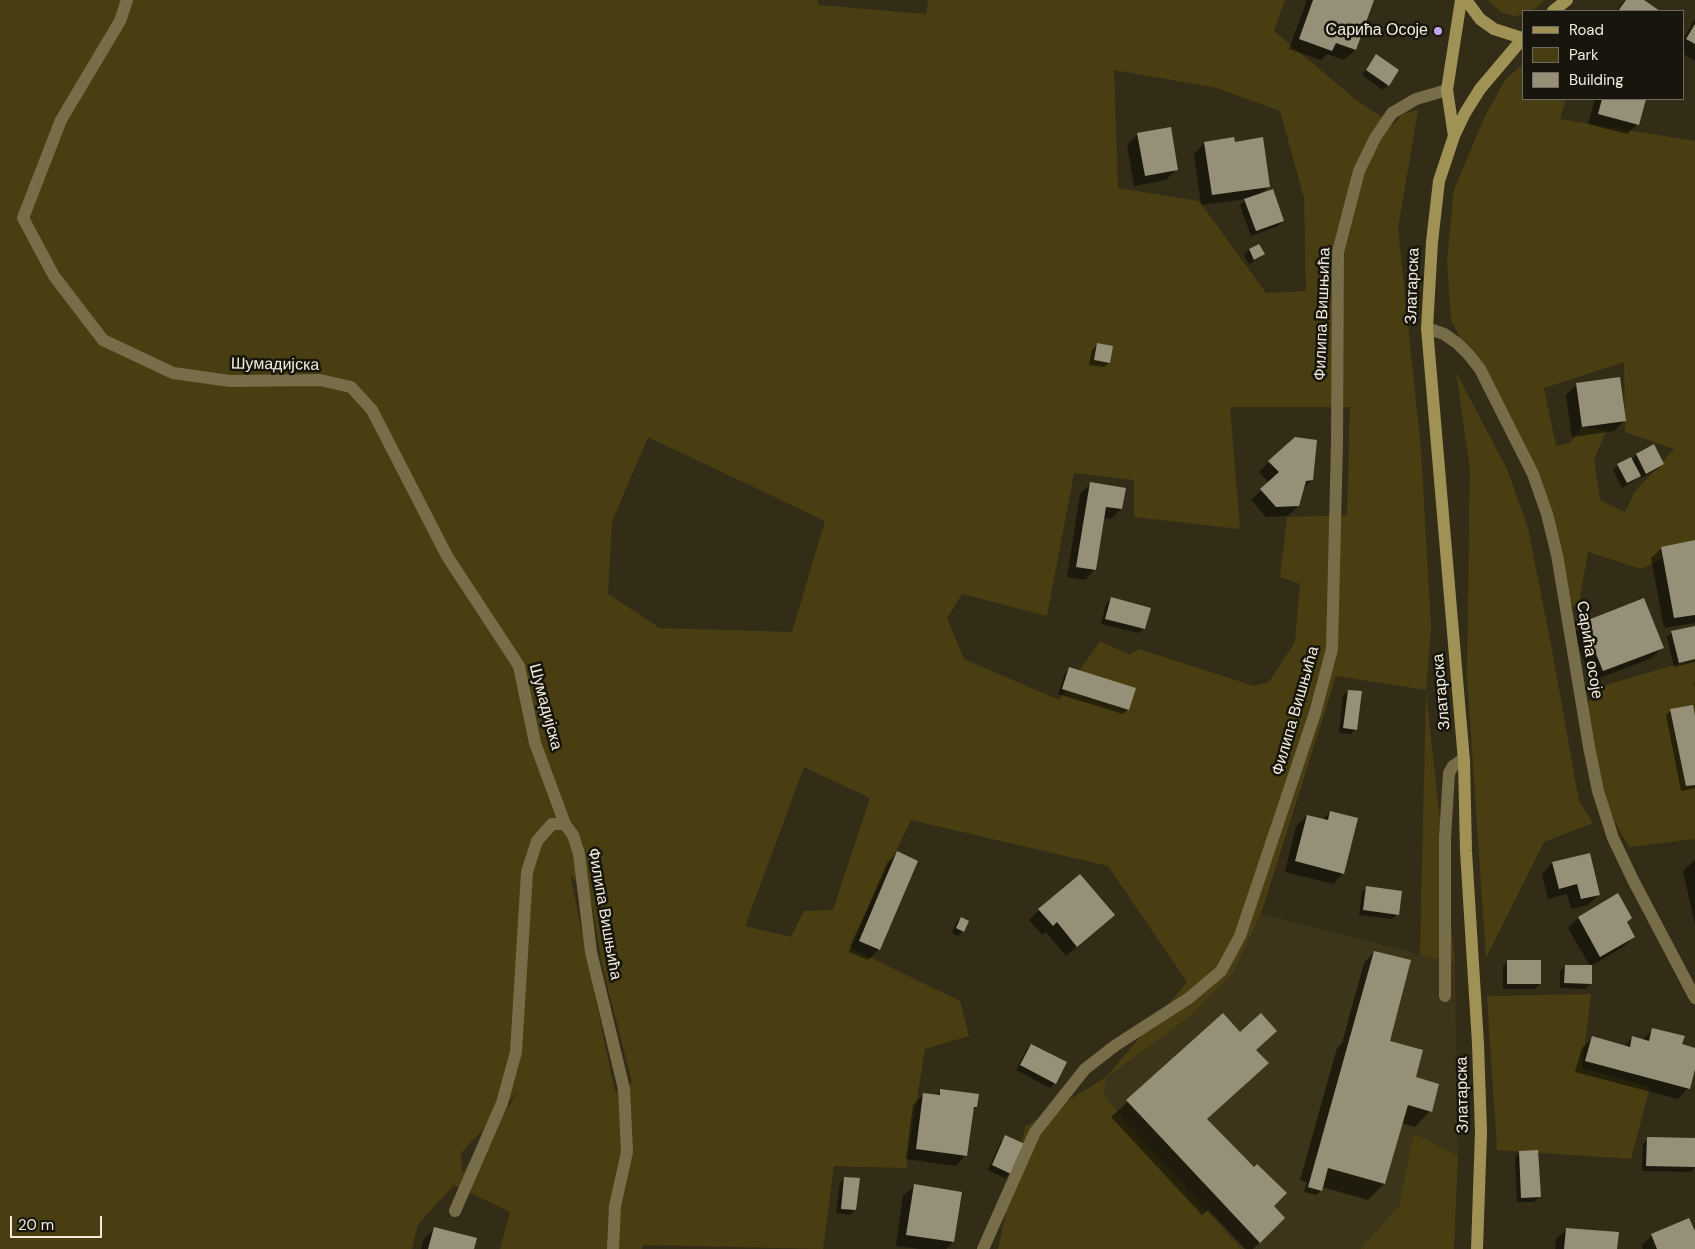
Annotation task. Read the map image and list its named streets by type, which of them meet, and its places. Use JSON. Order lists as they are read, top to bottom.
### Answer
{
  "streets": {
    "main road": ["Златарска"],
    "street": ["Филипа Вишњића", "Шумадијска", "Сарића осоје"]
  },
  "crossings": [
    ["Златарска", "Сарића осоје"],
    ["Филипа Вишњића", "Шумадијска"]
  ],
  "places": ["Сарића Осоје"],
  "legend": ["Road", "Park", "Building"],
  "scale_bar": "20 m"
}
